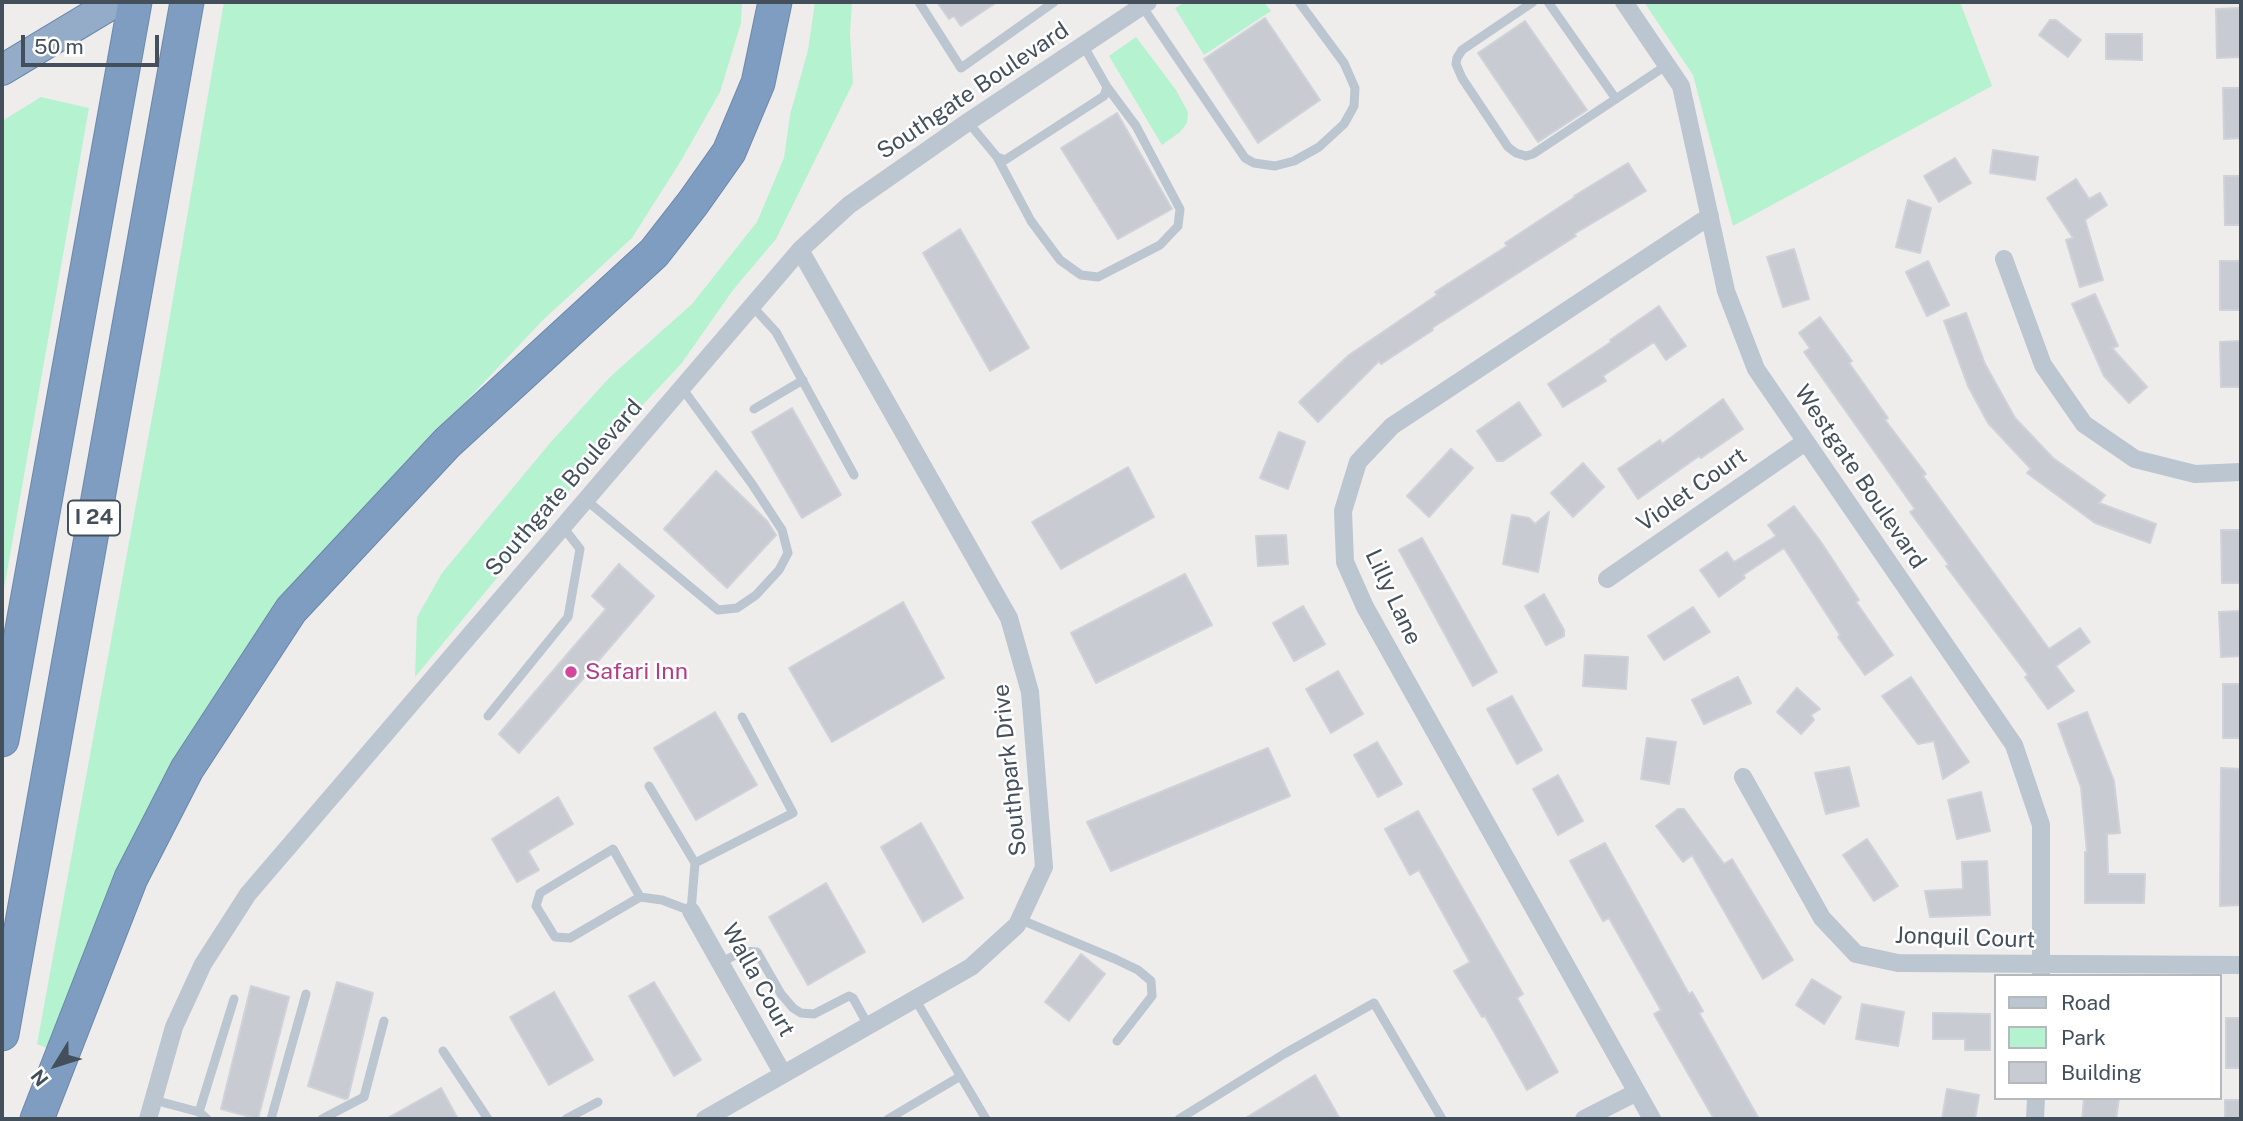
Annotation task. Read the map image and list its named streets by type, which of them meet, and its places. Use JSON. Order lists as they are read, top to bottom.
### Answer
{
  "streets": {
    "highway": ["I 24"],
    "street": [
      "Southgate Boulevard",
      "Westgate Boulevard",
      "Violet Court",
      "Lilly Lane",
      "Southpark Drive",
      "Jonquil Court",
      "Walla Court"
    ]
  },
  "crossings": [
    ["Southgate Boulevard", "Southpark Drive"],
    ["Westgate Boulevard", "Violet Court"],
    ["Westgate Boulevard", "Lilly Lane"],
    ["Westgate Boulevard", "Jonquil Court"],
    ["Southpark Drive", "Walla Court"]
  ],
  "places": ["Safari Inn"],
  "legend": ["Road", "Park", "Building"],
  "scale_bar": "50 m",
  "north": "bottom left"
}
